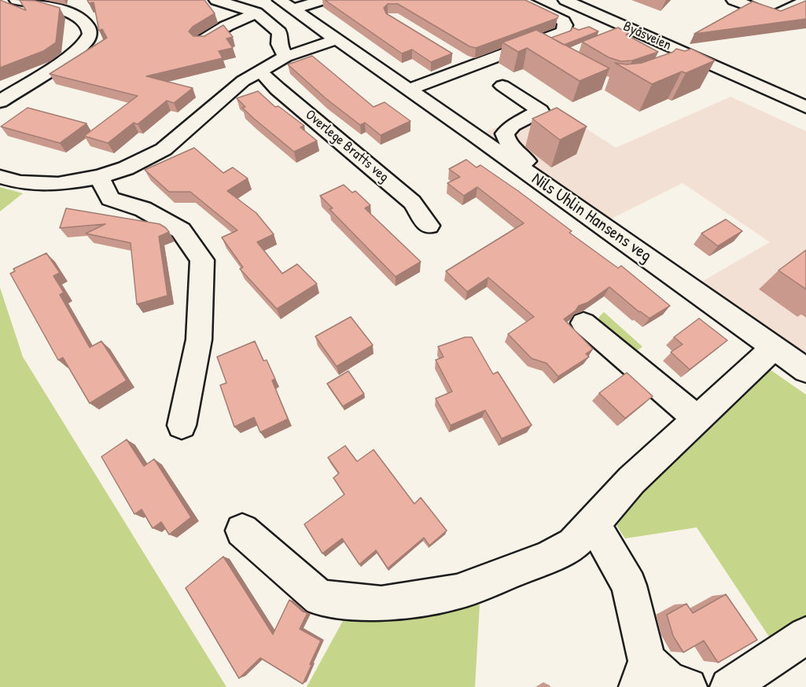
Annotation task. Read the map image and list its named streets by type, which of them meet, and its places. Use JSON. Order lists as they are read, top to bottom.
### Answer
{
  "streets": {
    "street": ["Byåsveien", "Overlege Bratts veg", "Nils Uhlin Hansens veg"]
  }
}
